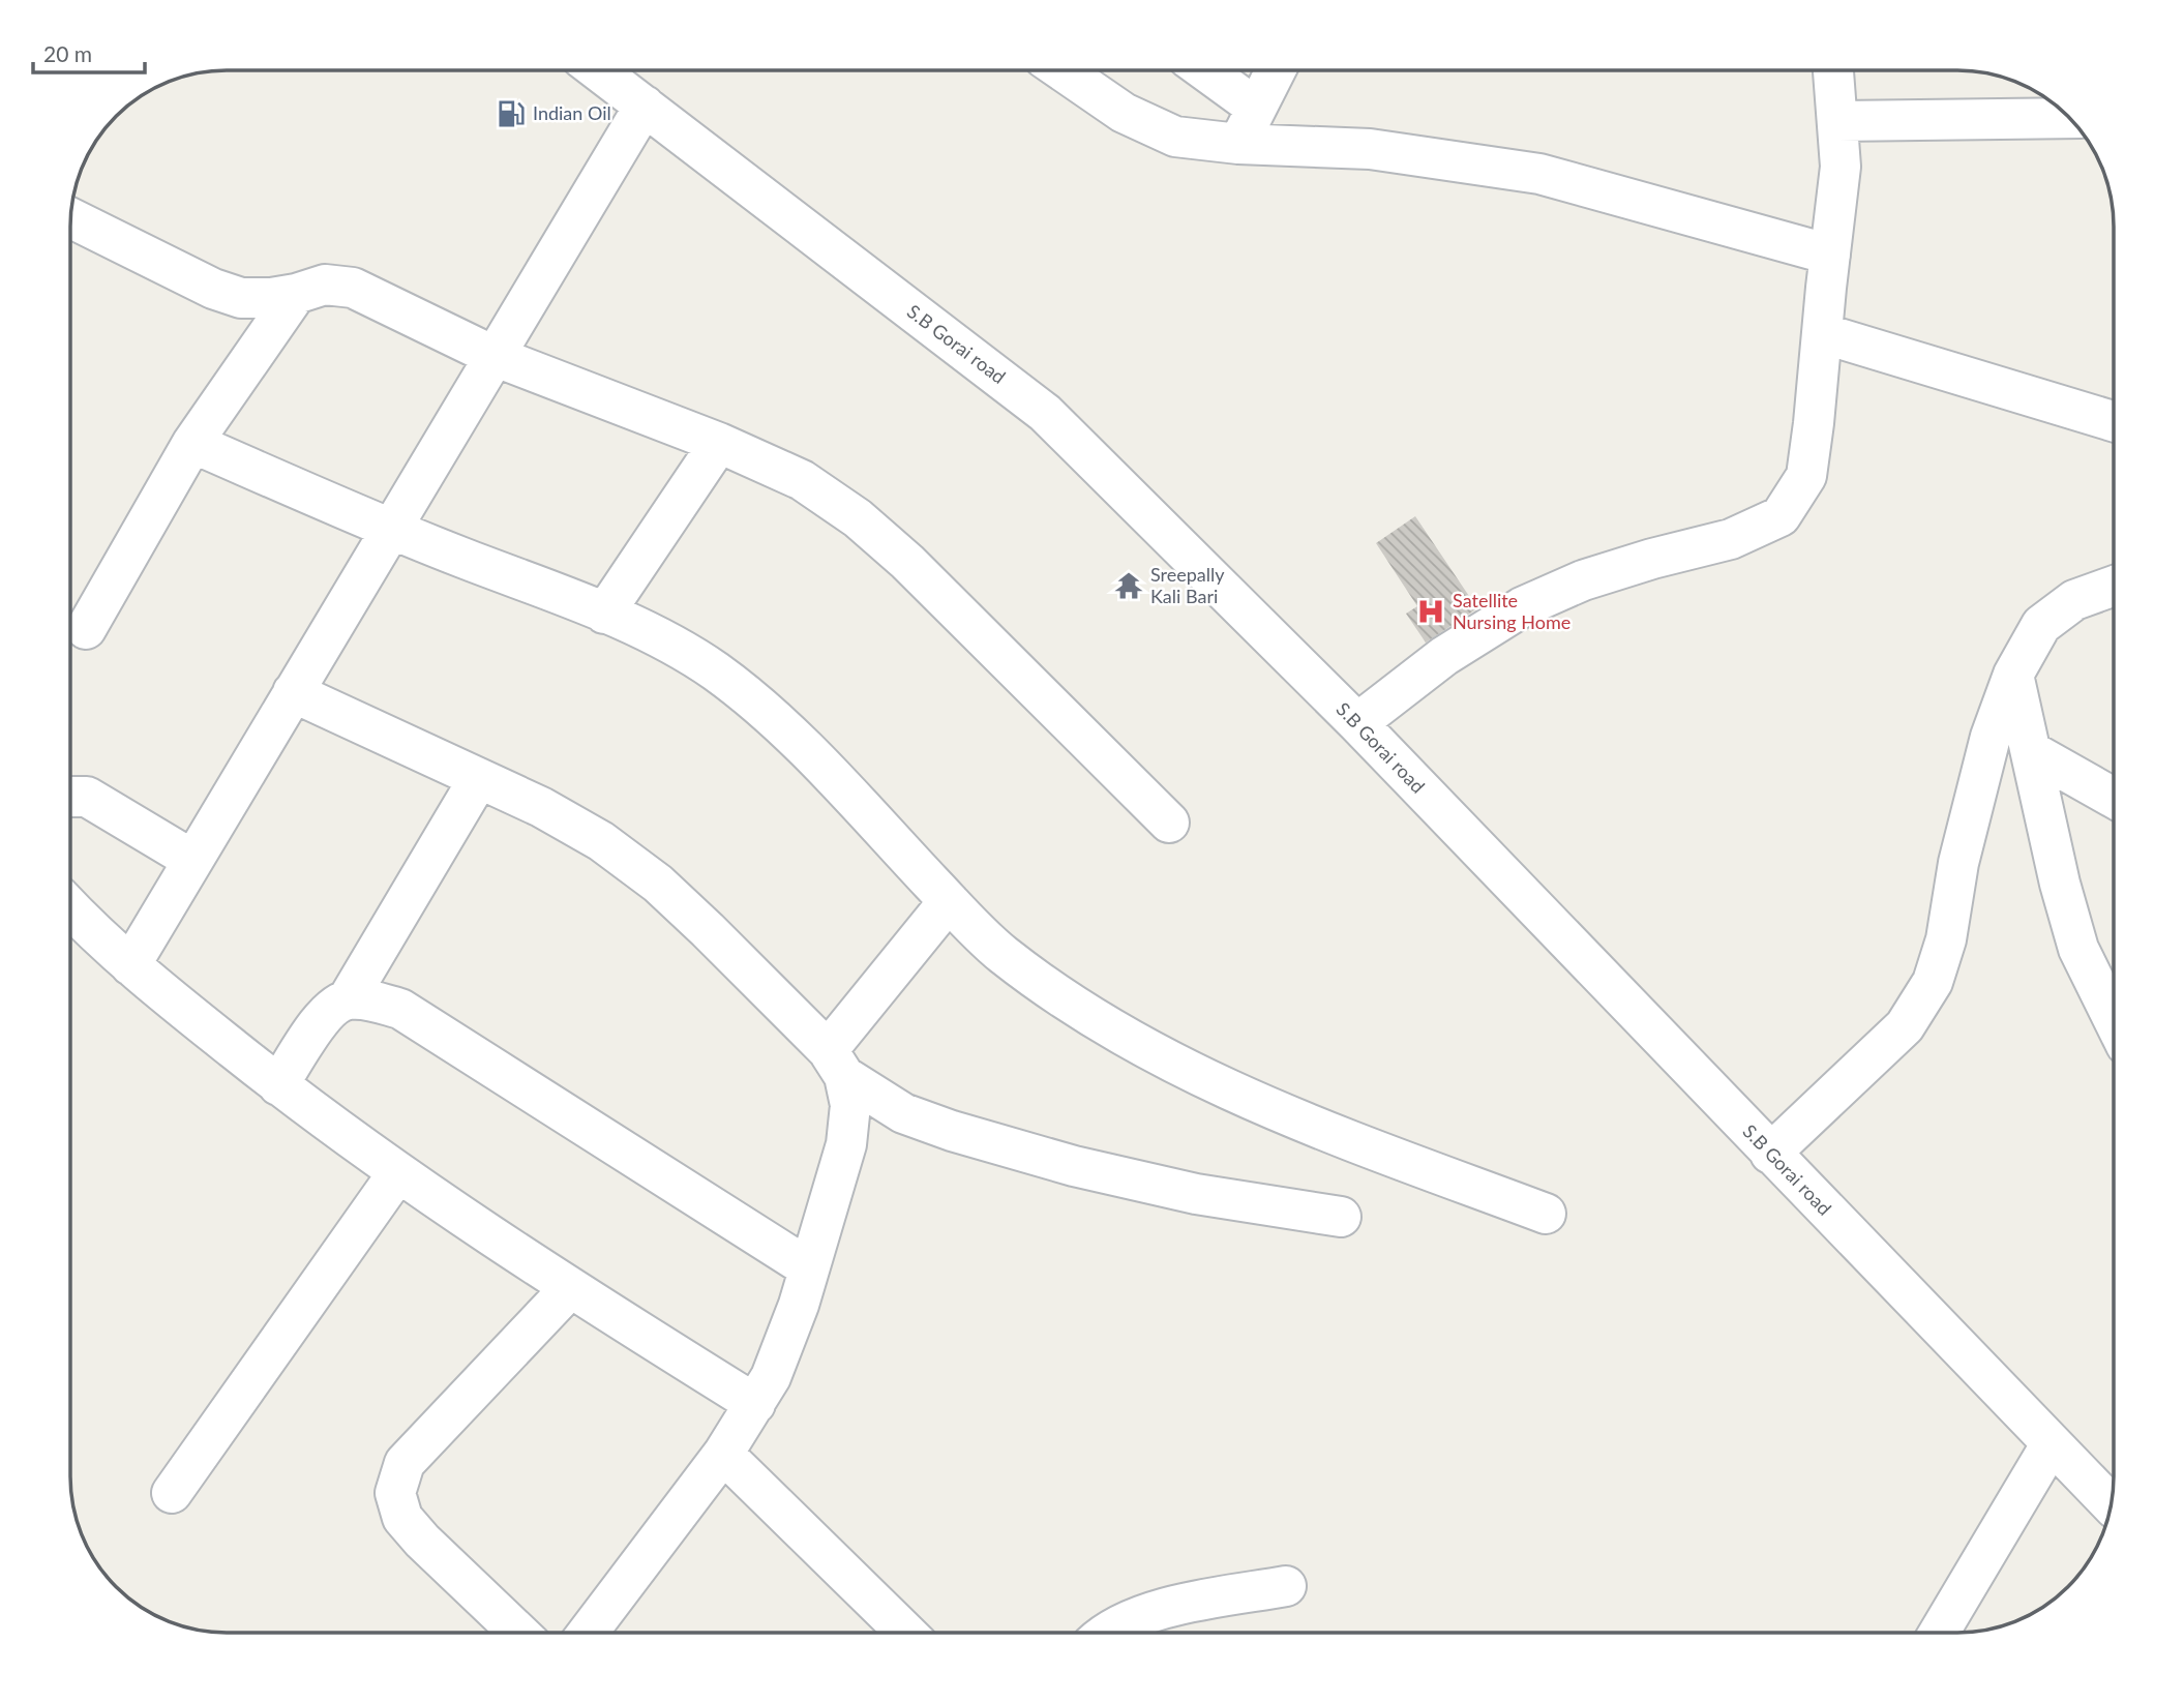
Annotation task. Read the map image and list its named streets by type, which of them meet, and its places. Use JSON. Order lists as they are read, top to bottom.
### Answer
{
  "streets": {
    "street": ["S.B Gorai road"]
  },
  "places": {
    "fuel station": ["Indian Oil"],
    "temple": ["Sreepally Kali Bari"],
    "hospital": ["Satellite Nursing Home"]
  },
  "scale_bar": "20 m"
}
